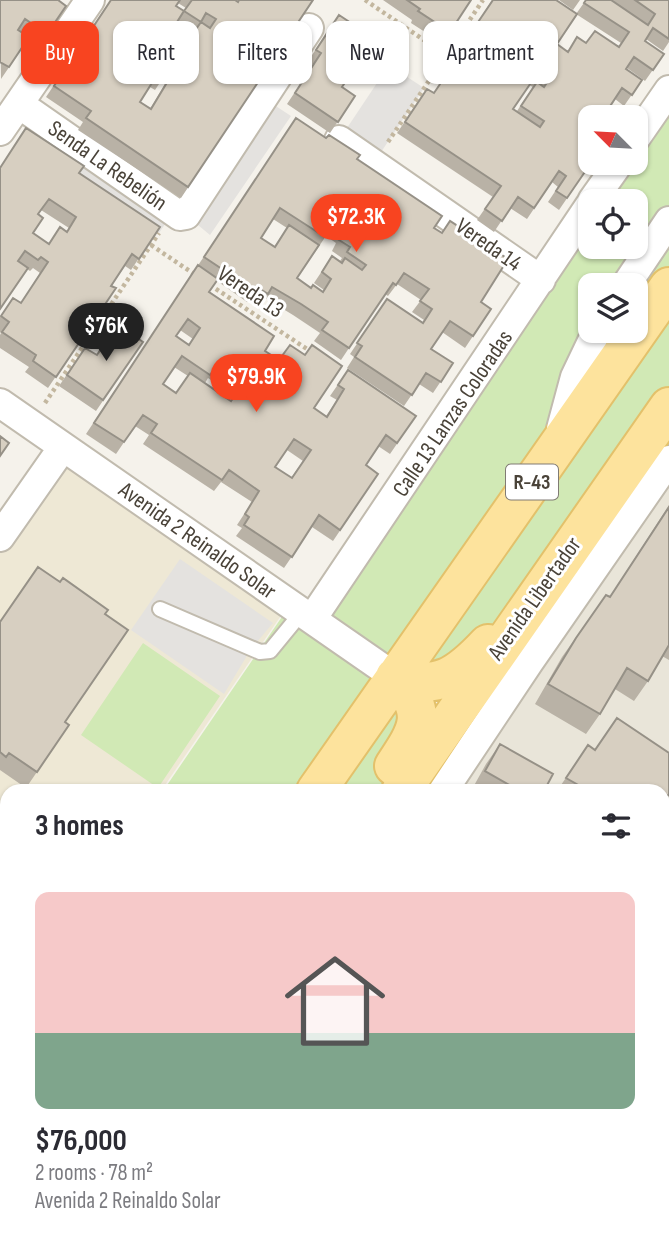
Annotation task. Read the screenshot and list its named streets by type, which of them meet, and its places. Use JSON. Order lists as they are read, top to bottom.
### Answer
{
  "streets": {
    "main road": ["R-43", "Avenida Libertador"],
    "street": [
      "Senda La Rebelión",
      "Vereda 14",
      "Calle 13 Lanzas Coloradas",
      "Avenida 2 Reinaldo Solar"
    ],
    "path": ["Vereda 13"]
  },
  "crossings": [
    ["Vereda 14", "Calle 13 Lanzas Coloradas"],
    ["Calle 13 Lanzas Coloradas", "Avenida 2 Reinaldo Solar"],
    ["R-43", "Avenida 2 Reinaldo Solar"]
  ],
  "north": "top left",
  "page": {
    "chip": [
      "Buy",
      "Rent",
      "Filters",
      "New",
      "Apartment"
    ],
    "price": ["$72.3K", "$76K", "$79.9K"],
    "heading": "3 homes",
    "list": [
      {
        "name": "$76,000",
        "note": "2 rooms · 78 m² · Avenida 2 Reinaldo Solar"
      }
    ]
  }
}
